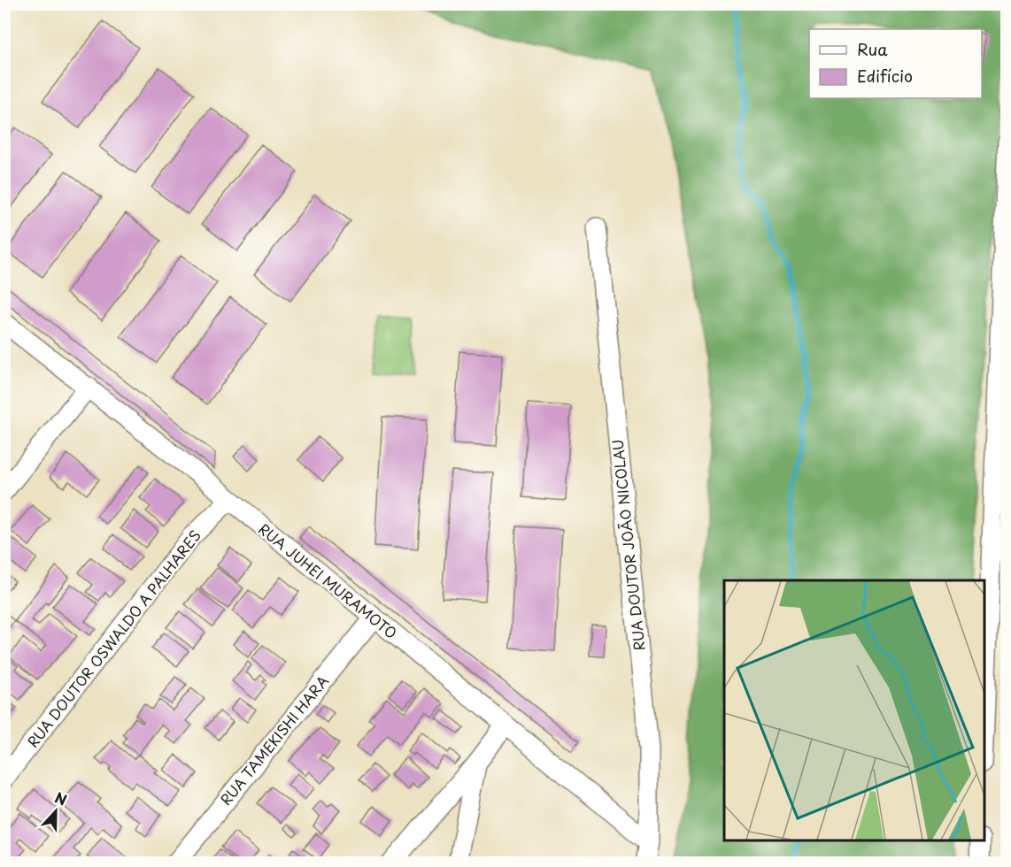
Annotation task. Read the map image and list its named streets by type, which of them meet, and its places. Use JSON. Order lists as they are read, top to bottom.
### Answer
{
  "streets": {
    "street": [
      "RUA DOUTOR JOÃO NICOLAU",
      "RUA JUHEI MURAMOTO",
      "RUA DOUTOR OSWALDO A PALHARES",
      "RUA TAMEKISHI HARA"
    ]
  },
  "crossings": [
    ["RUA DOUTOR JOÃO NICOLAU", "RUA JUHEI MURAMOTO"],
    ["RUA JUHEI MURAMOTO", "RUA DOUTOR OSWALDO A PALHARES"],
    ["RUA JUHEI MURAMOTO", "RUA TAMEKISHI HARA"]
  ],
  "legend": ["Rua", "Edifício"],
  "north": "top"
}
